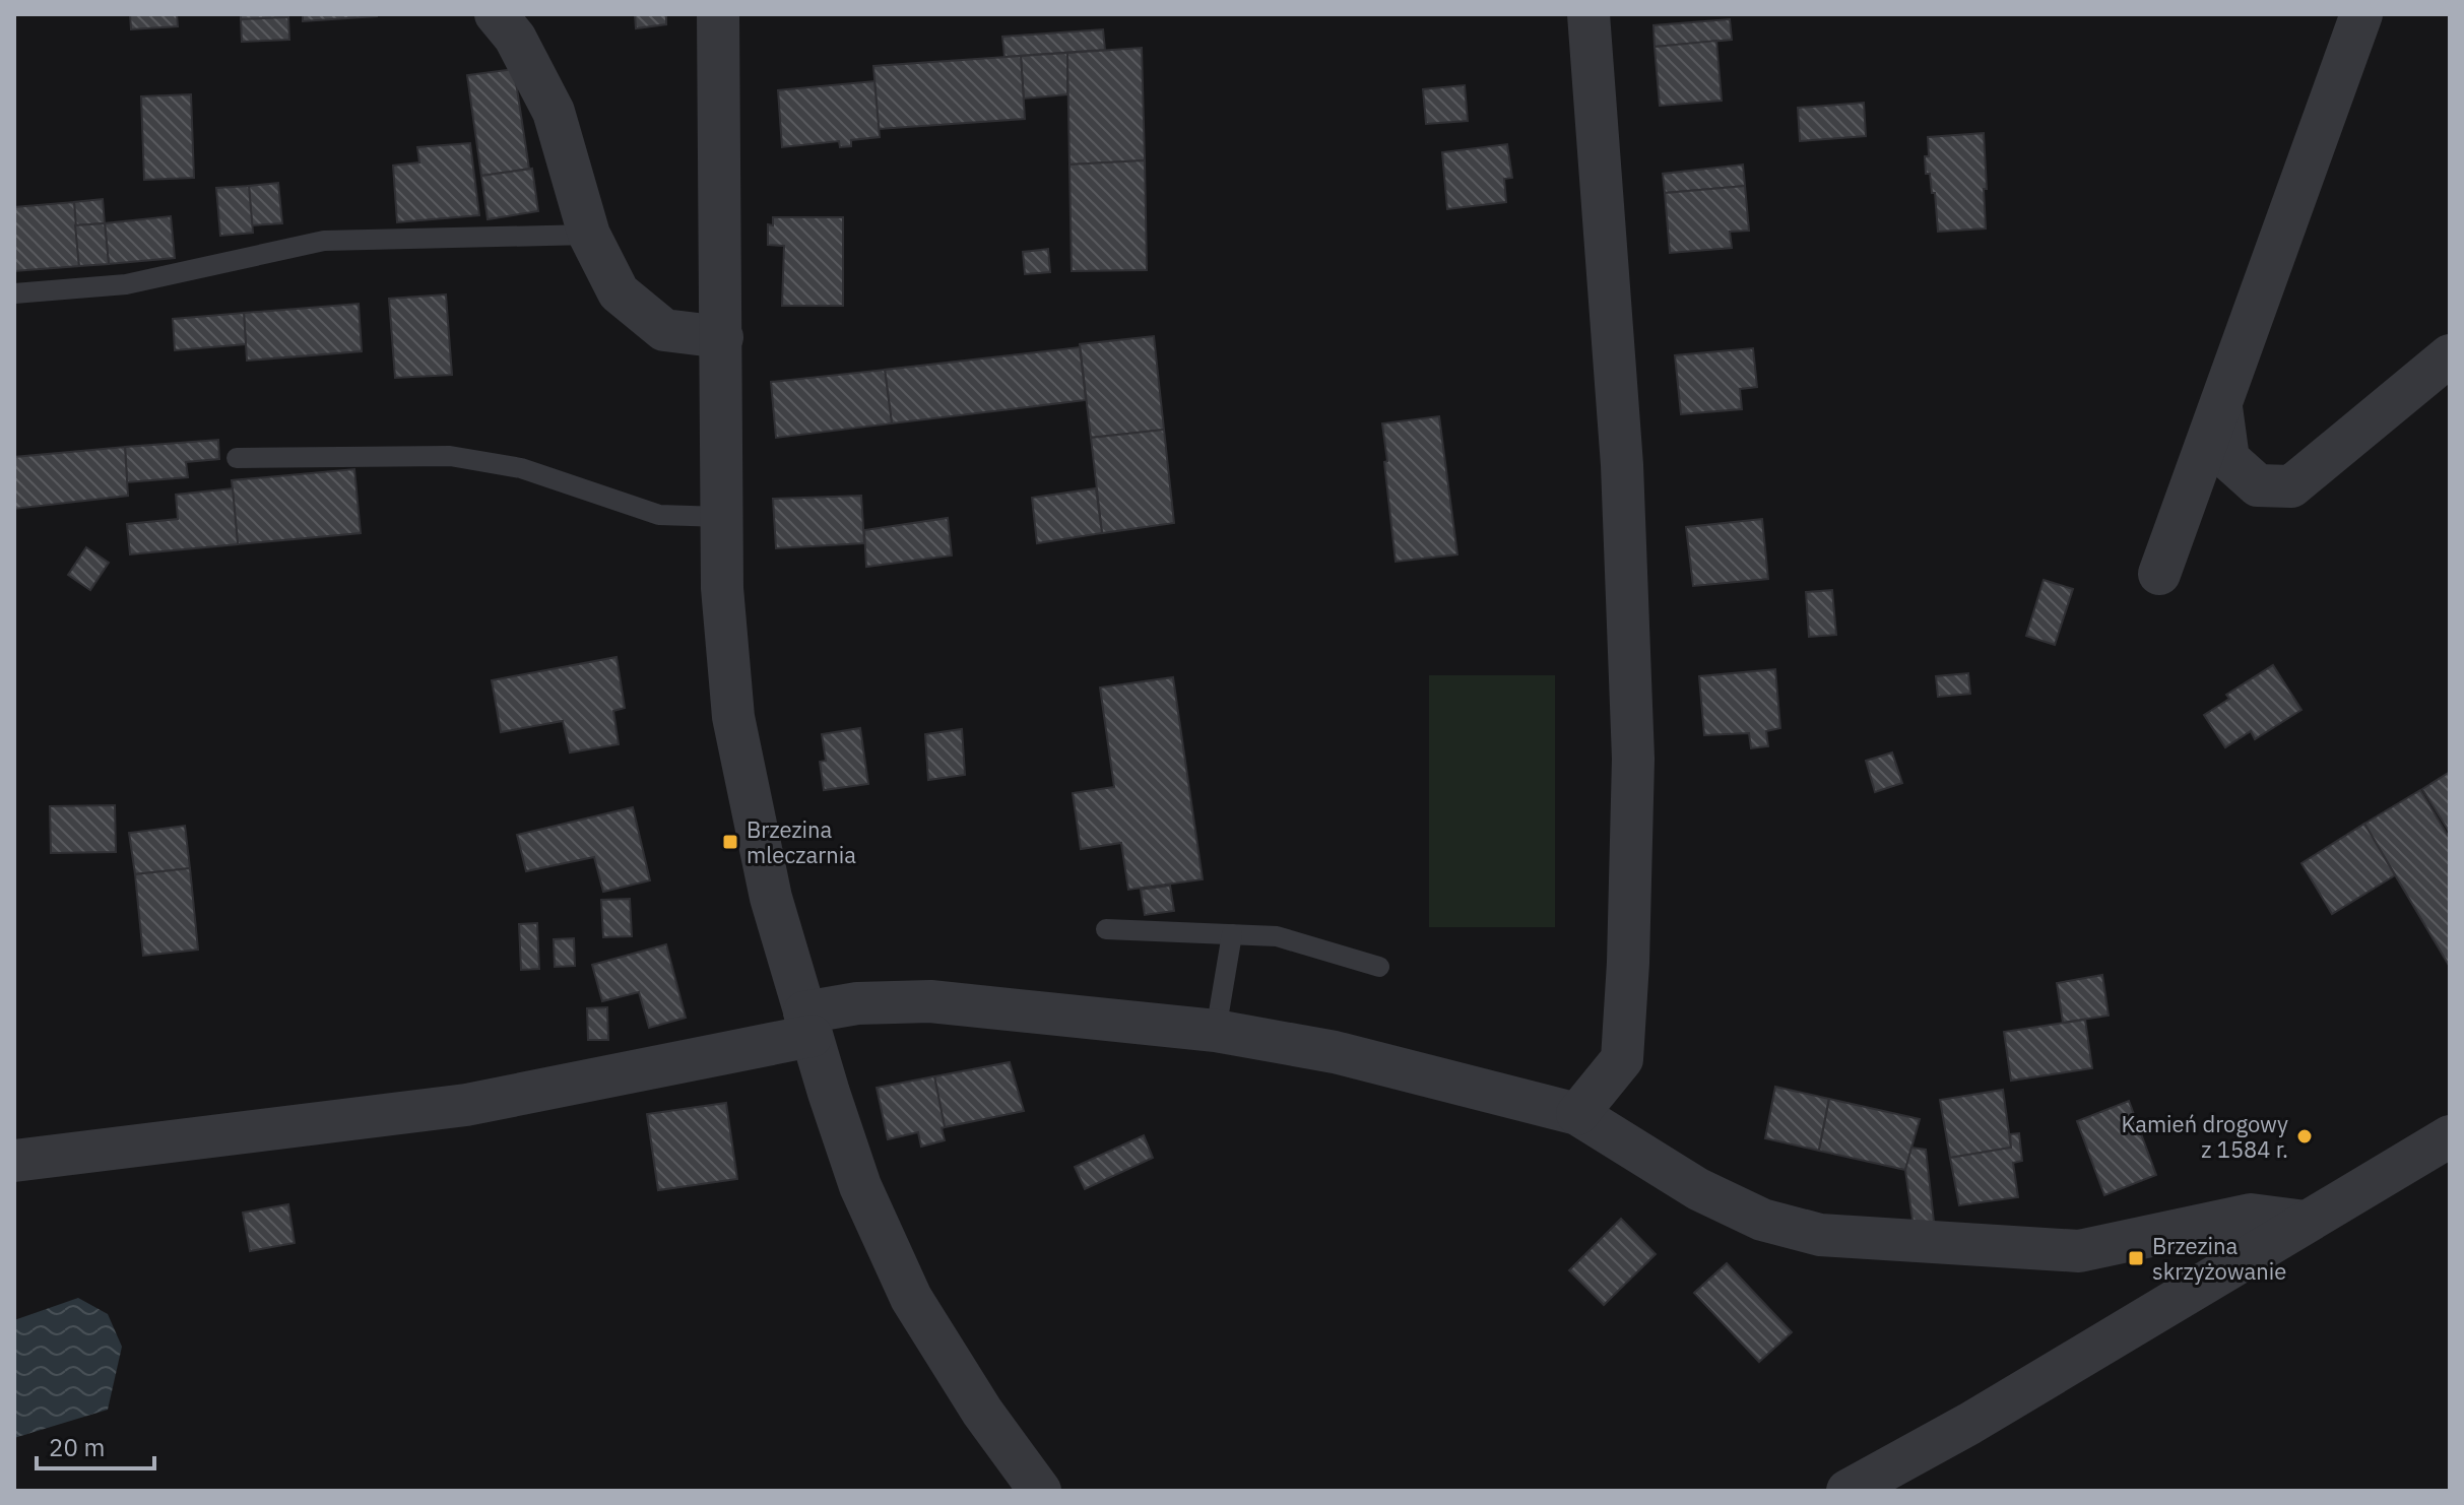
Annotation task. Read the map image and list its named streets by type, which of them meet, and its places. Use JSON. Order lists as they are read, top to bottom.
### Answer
{
  "places": {
    "transit": ["Brzezina mleczarnia", "Brzezina skrzyżowanie"],
    "other": ["Kamień drogowy z 1584 r."]
  },
  "scale_bar": "20 m"
}
